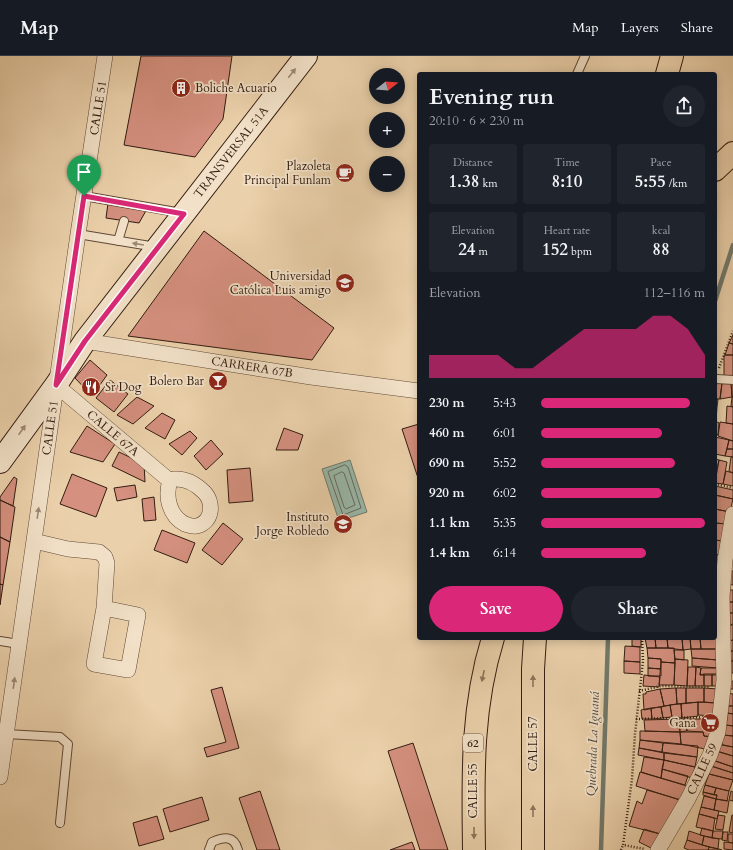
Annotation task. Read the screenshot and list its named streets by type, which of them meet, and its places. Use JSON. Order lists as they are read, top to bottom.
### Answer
{
  "streets": {
    "highway": ["62", "CALLE 57", "CALLE 55"],
    "main road": ["TRANSVERSAL 51A"],
    "street": [
      "CALLE 51",
      "CARRERA 67B",
      "CALLE 67A",
      "CALLE 59"
    ]
  },
  "crossings": [
    ["CALLE 51", "TRANSVERSAL 51A"],
    ["CALLE 51", "CALLE 67A"],
    ["TRANSVERSAL 51A", "CARRERA 67B"],
    ["TRANSVERSAL 51A", "CALLE 67A"]
  ],
  "one_way": ["TRANSVERSAL 51A", "CALLE 57", "CALLE 55"],
  "water": ["Quebrada La Iguaná"],
  "places": {
    "building": ["Boliche Acuario"],
    "cafe": ["Plazoleta Principal Funlam"],
    "school or university": ["Universidad Católica Luis amigo", "Instituto Jorge Robledo"],
    "bar": ["Bolero Bar"],
    "restaurant": ["Sr Dog"],
    "supermarket": ["Gana"]
  },
  "north": "right",
  "page": {
    "header": "Map",
    "nav": ["Map", "Layers", "Share"],
    "map_buttons": ["+", "−"],
    "heading": ["Evening run", "20:10 · 6 × 230 m"],
    "stats": [
      ["Distance", "1.38 km"],
      ["Time", "8:10"],
      ["Pace", "5:55 /km"],
      ["Elevation", "24 m"],
      ["Heart rate", "152 bpm"],
      ["kcal", "88"]
    ],
    "chart": ["Elevation", "112–116 m"],
    "list": [
      {
        "name": "230 m",
        "note": "5:43"
      },
      {
        "name": "460 m",
        "note": "6:01"
      },
      {
        "name": "690 m",
        "note": "5:52"
      },
      {
        "name": "920 m",
        "note": "6:02"
      },
      {
        "name": "1.1 km",
        "note": "5:35"
      },
      {
        "name": "1.4 km",
        "note": "6:14"
      }
    ],
    "buttons": ["Save", "Share"]
  }
}
